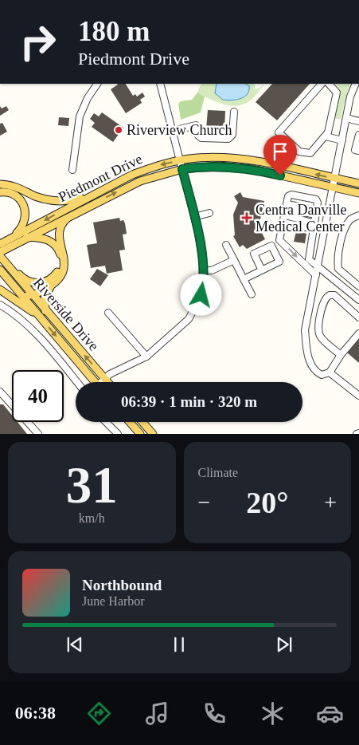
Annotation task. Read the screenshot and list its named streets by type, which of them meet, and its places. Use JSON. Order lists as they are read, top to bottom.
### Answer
{
  "streets": {
    "main road": ["Piedmont Drive", "Riverside Drive"]
  },
  "crossings": [
    ["Piedmont Drive", "Riverside Drive"]
  ],
  "places": {
    "other": ["Riverview Church"],
    "health": ["Centra Danville Medical Center"]
  },
  "page": {
    "turn": ["180 m", "Piedmont Drive"],
    "limit": "40",
    "trip": "06:39 · 1 min · 320 m",
    "tile": [
      ["31", "km/h"],
      "Climate"
    ],
    "heat": ["−", "20°", "+"],
    "song": ["Northbound", "June Harbor"],
    "tabs": "06:38"
  }
}
